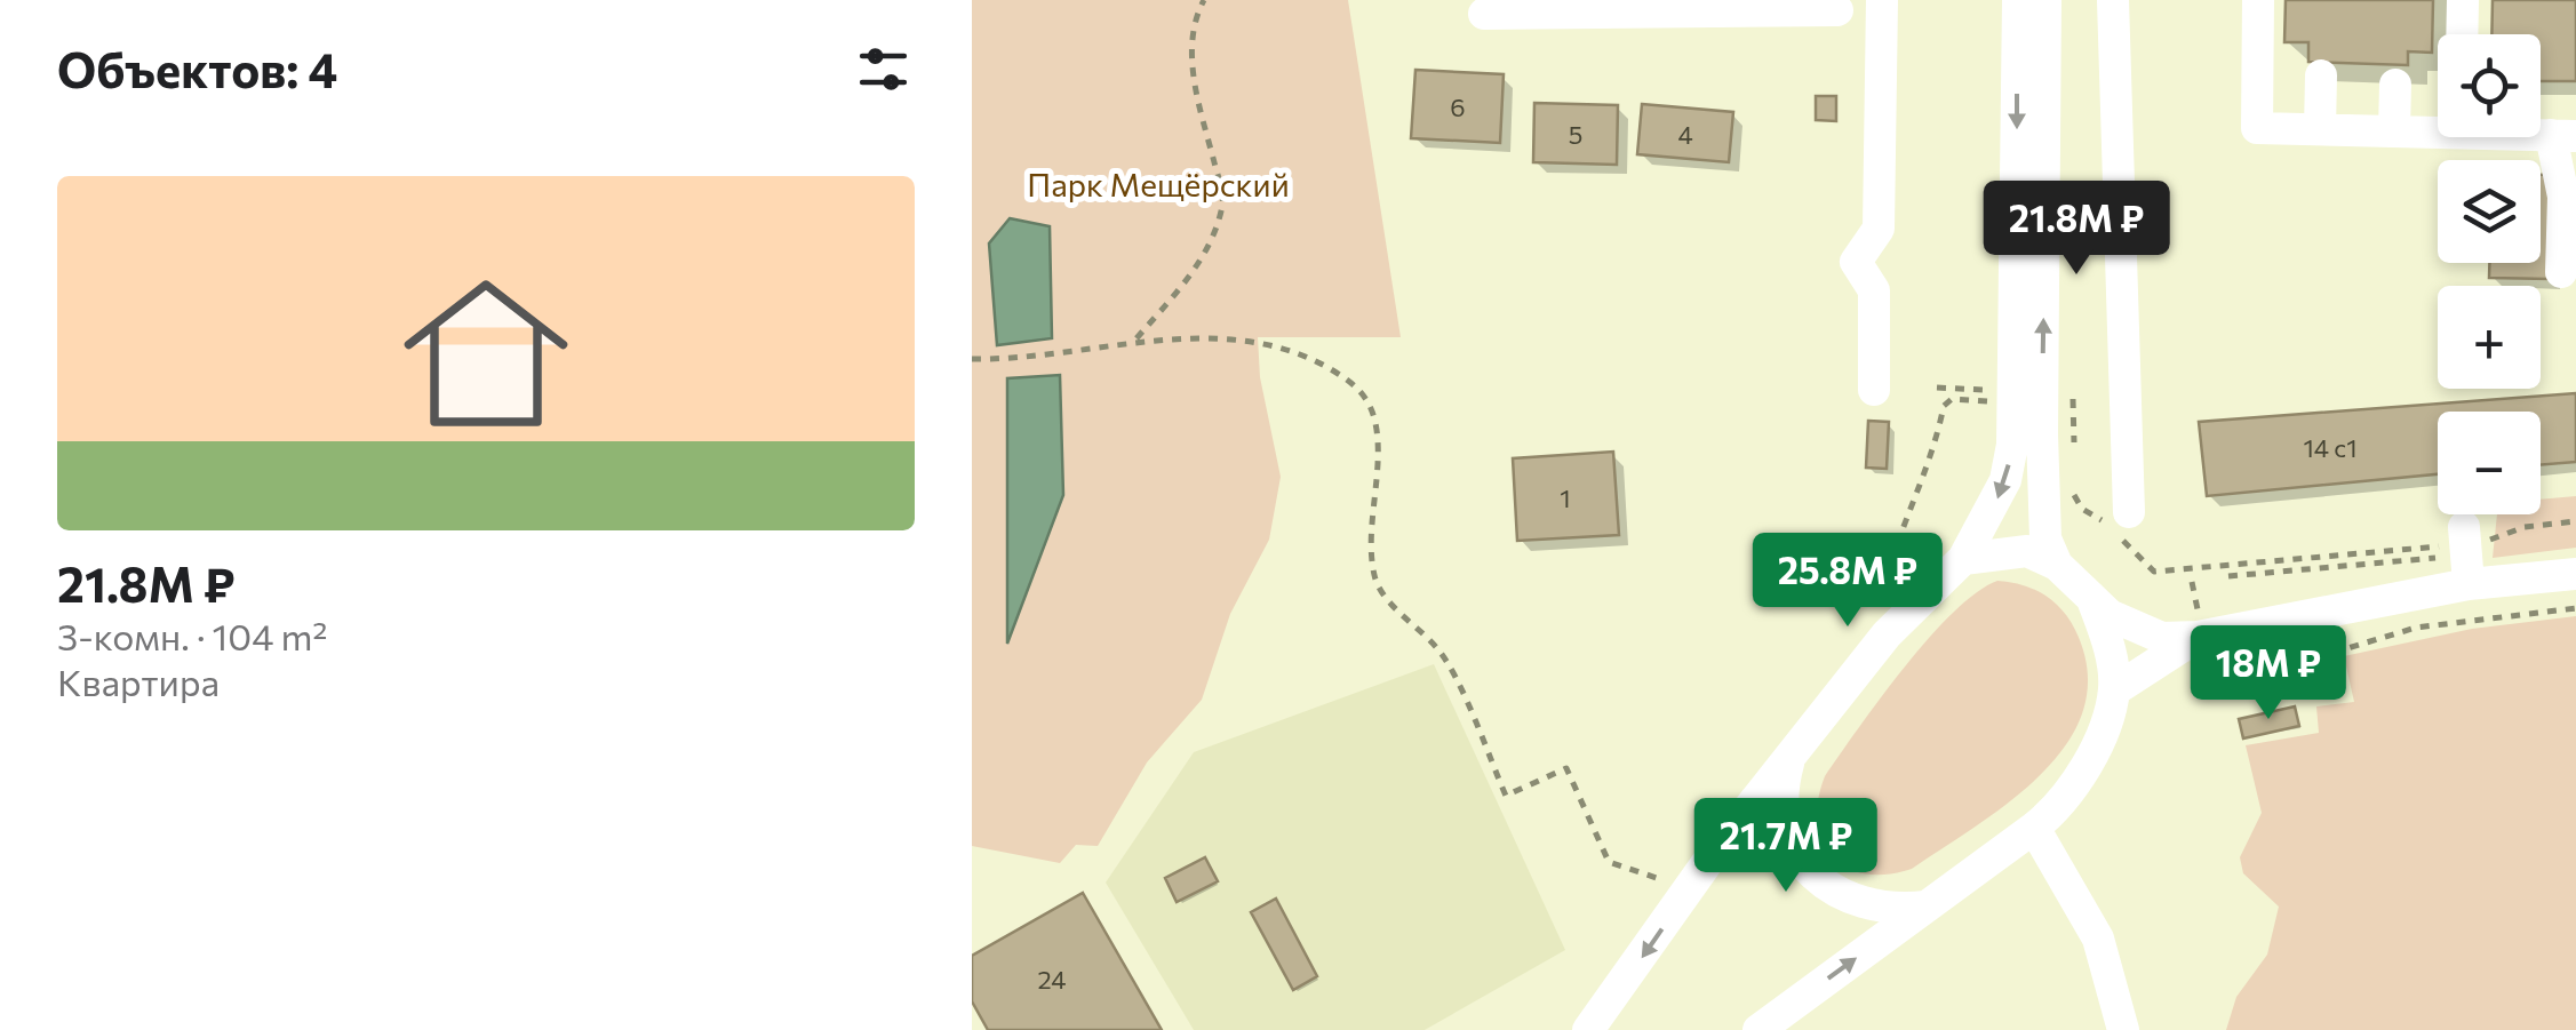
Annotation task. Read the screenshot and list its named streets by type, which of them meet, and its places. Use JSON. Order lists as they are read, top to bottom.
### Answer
{
  "parks": ["Парк Мещёрский"],
  "house_numbers": [
    "6",
    "5",
    "4",
    "14 с1",
    "1",
    "24"
  ],
  "page": {
    "heading": "Объектов: 4",
    "map_buttons": ["+", "−"],
    "list": [
      {
        "name": "21.8M ₽",
        "note": "3-комн. · 104 m² · Квартира"
      }
    ],
    "price": [
      "21.8M ₽",
      "25.8M ₽",
      "18M ₽",
      "21.7M ₽"
    ]
  }
}
